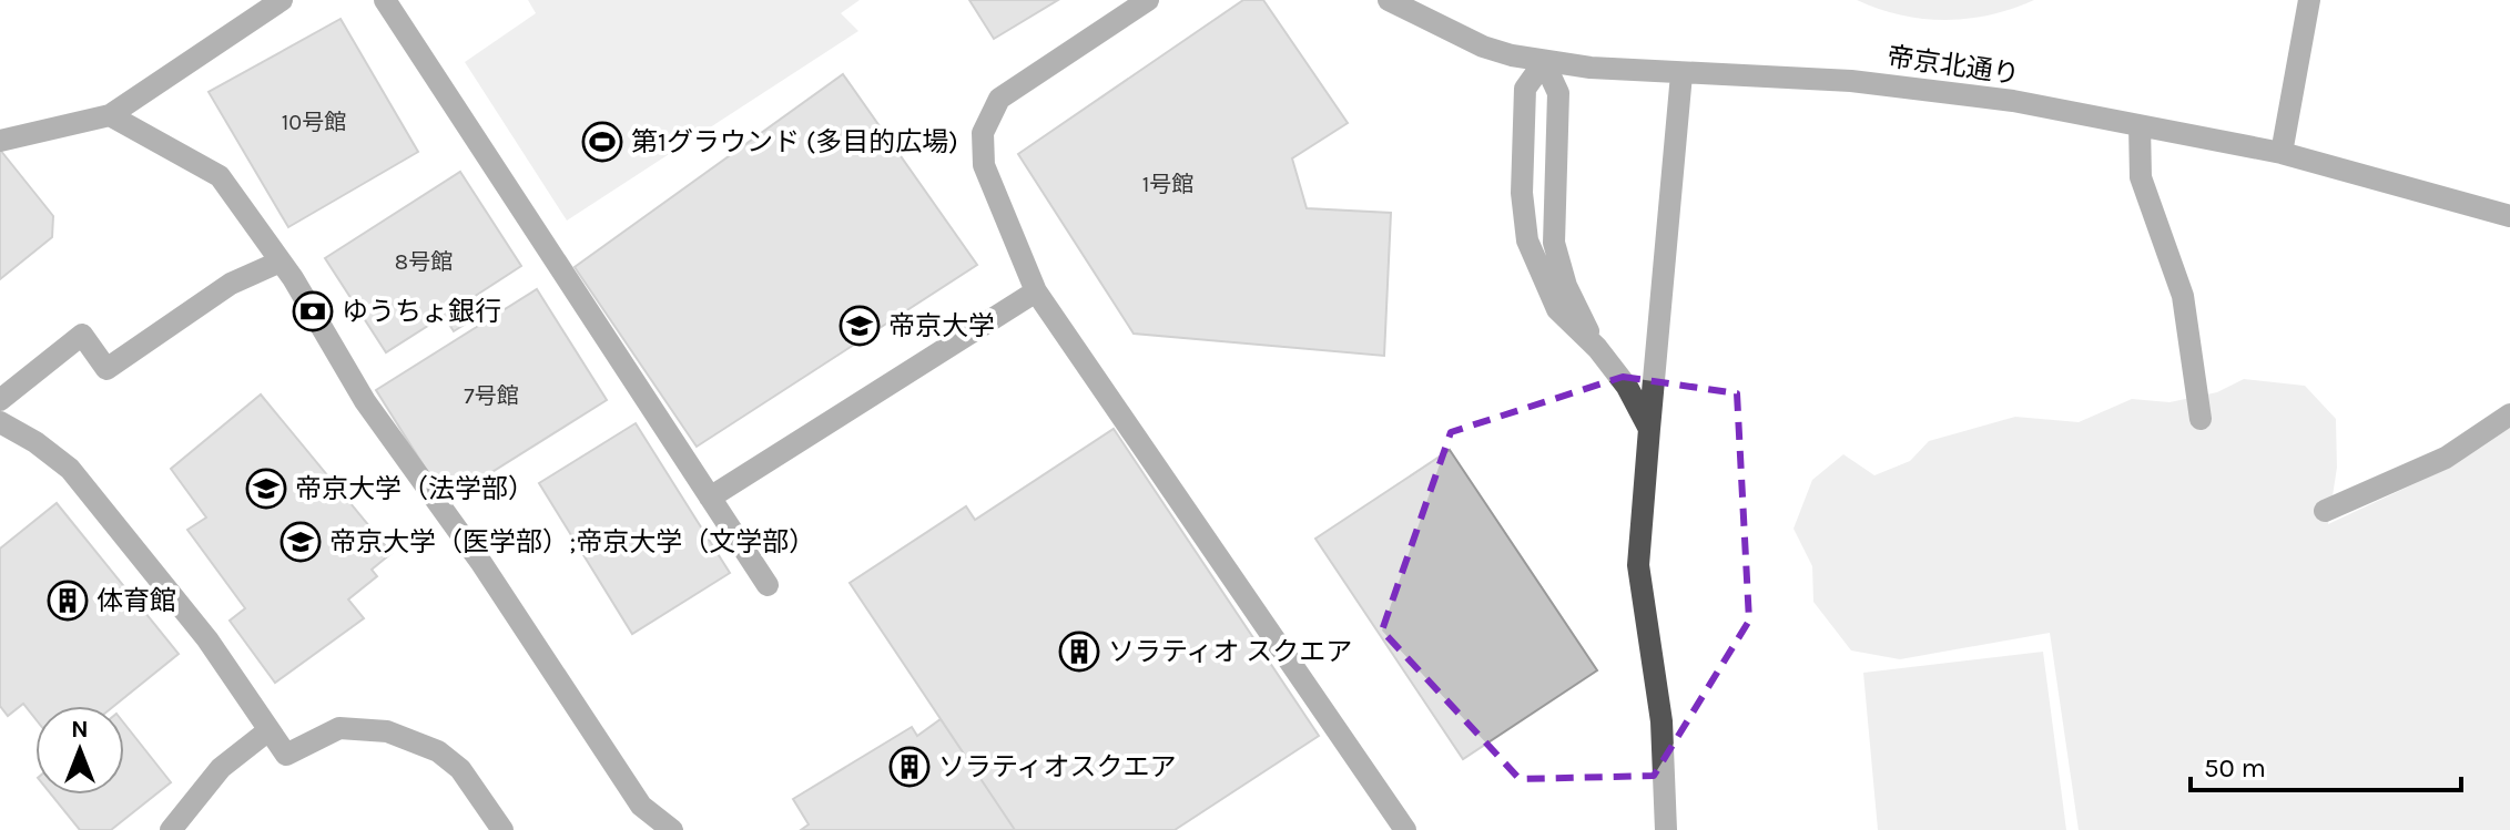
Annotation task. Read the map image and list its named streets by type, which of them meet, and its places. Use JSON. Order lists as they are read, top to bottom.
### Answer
{
  "streets": {
    "street": ["帝京北通り"]
  },
  "places": {
    "sports": ["第1グラウンド (多目的広場)"],
    "bank": ["ゆうちょ銀行"],
    "school or university": ["帝京大学", "帝京大学（法学部）", "帝京大学（医学部）;帝京大学（文学部）"],
    "building": ["体育館", "ソラティオ スクエア", "ソラティオスクエア"]
  },
  "house_numbers": [
    "10号館",
    "1号館",
    "8号館",
    "7号館"
  ],
  "scale_bar": "50 m",
  "north": "top"
}
